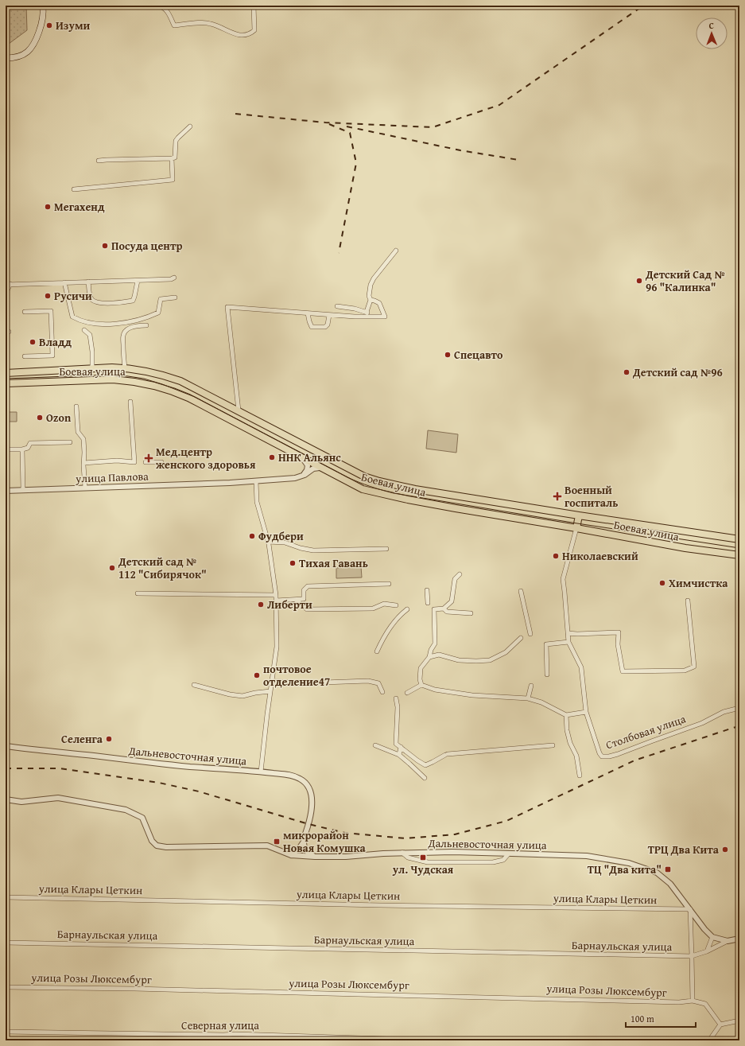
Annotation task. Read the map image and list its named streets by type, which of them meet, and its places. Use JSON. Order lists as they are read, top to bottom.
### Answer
{
  "streets": {
    "main road": ["Боевая улица", "Столбовая улица"],
    "street": [
      "улица Павлова",
      "Дальневосточная улица",
      "улица Клары Цеткин",
      "Барнаульская улица",
      "улица Розы Люксембург",
      "Северная улица"
    ]
  },
  "crossings": [
    ["Боевая улица", "улица Павлова"],
    ["Боевая улица", "Столбовая улица"],
    ["Дальневосточная улица", "улица Клары Цеткин"]
  ],
  "places": {
    "other": [
      "Изуми",
      "Мегахенд",
      "Посуда центр",
      "Детский Сад № 96 \"Калинка\"",
      "Русичи",
      "Владд",
      "Спецавто",
      "Детский сад №96",
      "Ozon",
      "ННК Альянс",
      "Фудбери",
      "Николаевский",
      "Тихая Гавань",
      "Детский сад № 112 \"Сибирячок\"",
      "Химчистка",
      "Либерти",
      "почтовое отделение47",
      "Селенга",
      "ТРЦ Два Кита"
    ],
    "health": ["Мед.центр женского здоровья", "Военный госпиталь"],
    "transit": ["микрорайон Новая Комушка", "ул. Чудская", "ТЦ \"Два кита\""]
  },
  "scale_bar": "100 m",
  "north": "top"
}
